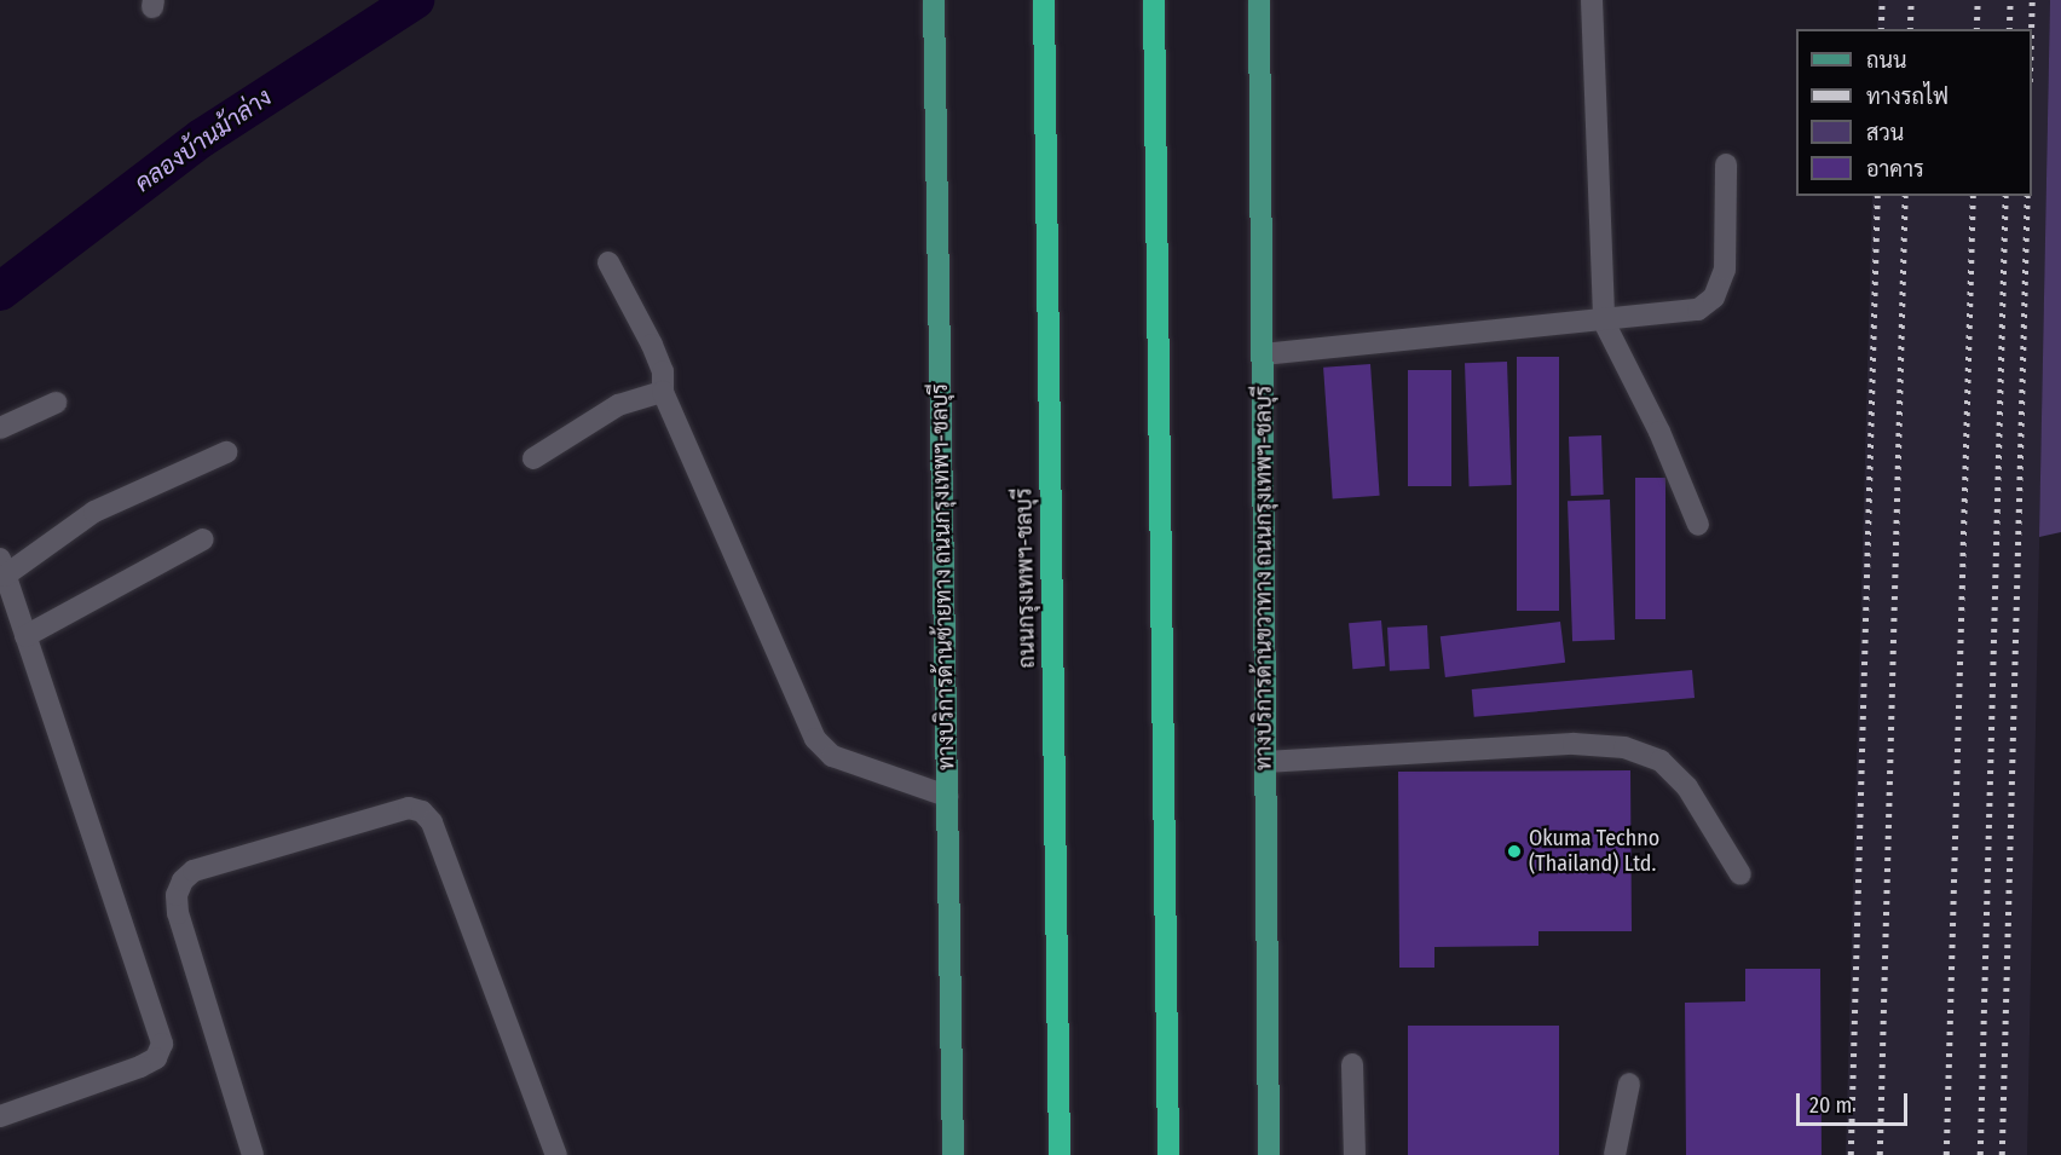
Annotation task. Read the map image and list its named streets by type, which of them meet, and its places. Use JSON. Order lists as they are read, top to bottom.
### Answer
{
  "streets": {
    "highway": ["ถนนกรุงเทพฯ-ชลบุรี"],
    "main road": ["ทางบริการด้านซ้ายทาง ถนนกรุงเทพฯ-ชลบุรี", "ทางบริการด้านขวาทาง ถนนกรุงเทพฯ-ชลบุรี"]
  },
  "water": ["คลองบ้านม้าล่าง"],
  "places": ["Okuma Techno (Thailand) Ltd."],
  "legend": [
    "ถนน",
    "ทางรถไฟ",
    "สวน",
    "อาคาร"
  ],
  "scale_bar": "20 m"
}
